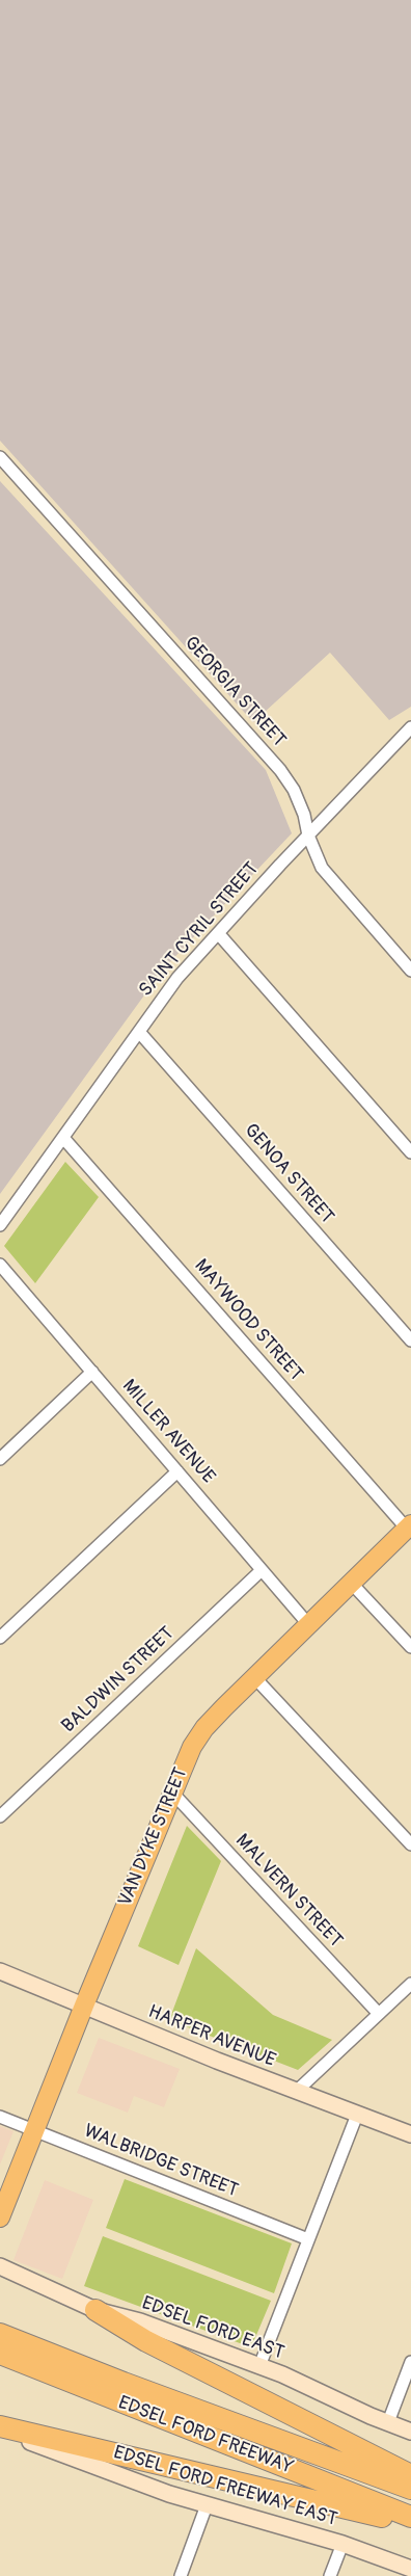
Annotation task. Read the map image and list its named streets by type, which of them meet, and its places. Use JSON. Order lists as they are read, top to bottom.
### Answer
{
  "streets": {
    "highway": ["EDSEL FORD FREEWAY"],
    "main road": ["VAN DYKE STREET"],
    "street": [
      "GEORGIA STREET",
      "SAINT CYRIL STREET",
      "GENOA STREET",
      "MAYWOOD STREET",
      "MILLER AVENUE",
      "BALDWIN STREET",
      "MALVERN STREET",
      "HARPER AVENUE",
      "WALBRIDGE STREET",
      "EDSEL FORD EAST",
      "EDSEL FORD FREEWAY EAST"
    ]
  },
  "crossings": [
    ["GEORGIA STREET", "SAINT CYRIL STREET"],
    ["SAINT CYRIL STREET", "GENOA STREET"],
    ["SAINT CYRIL STREET", "MAYWOOD STREET"],
    ["MAYWOOD STREET", "VAN DYKE STREET"],
    ["MILLER AVENUE", "BALDWIN STREET"],
    ["MILLER AVENUE", "VAN DYKE STREET"],
    ["VAN DYKE STREET", "MALVERN STREET"],
    ["VAN DYKE STREET", "HARPER AVENUE"],
    ["VAN DYKE STREET", "WALBRIDGE STREET"]
  ]
}
